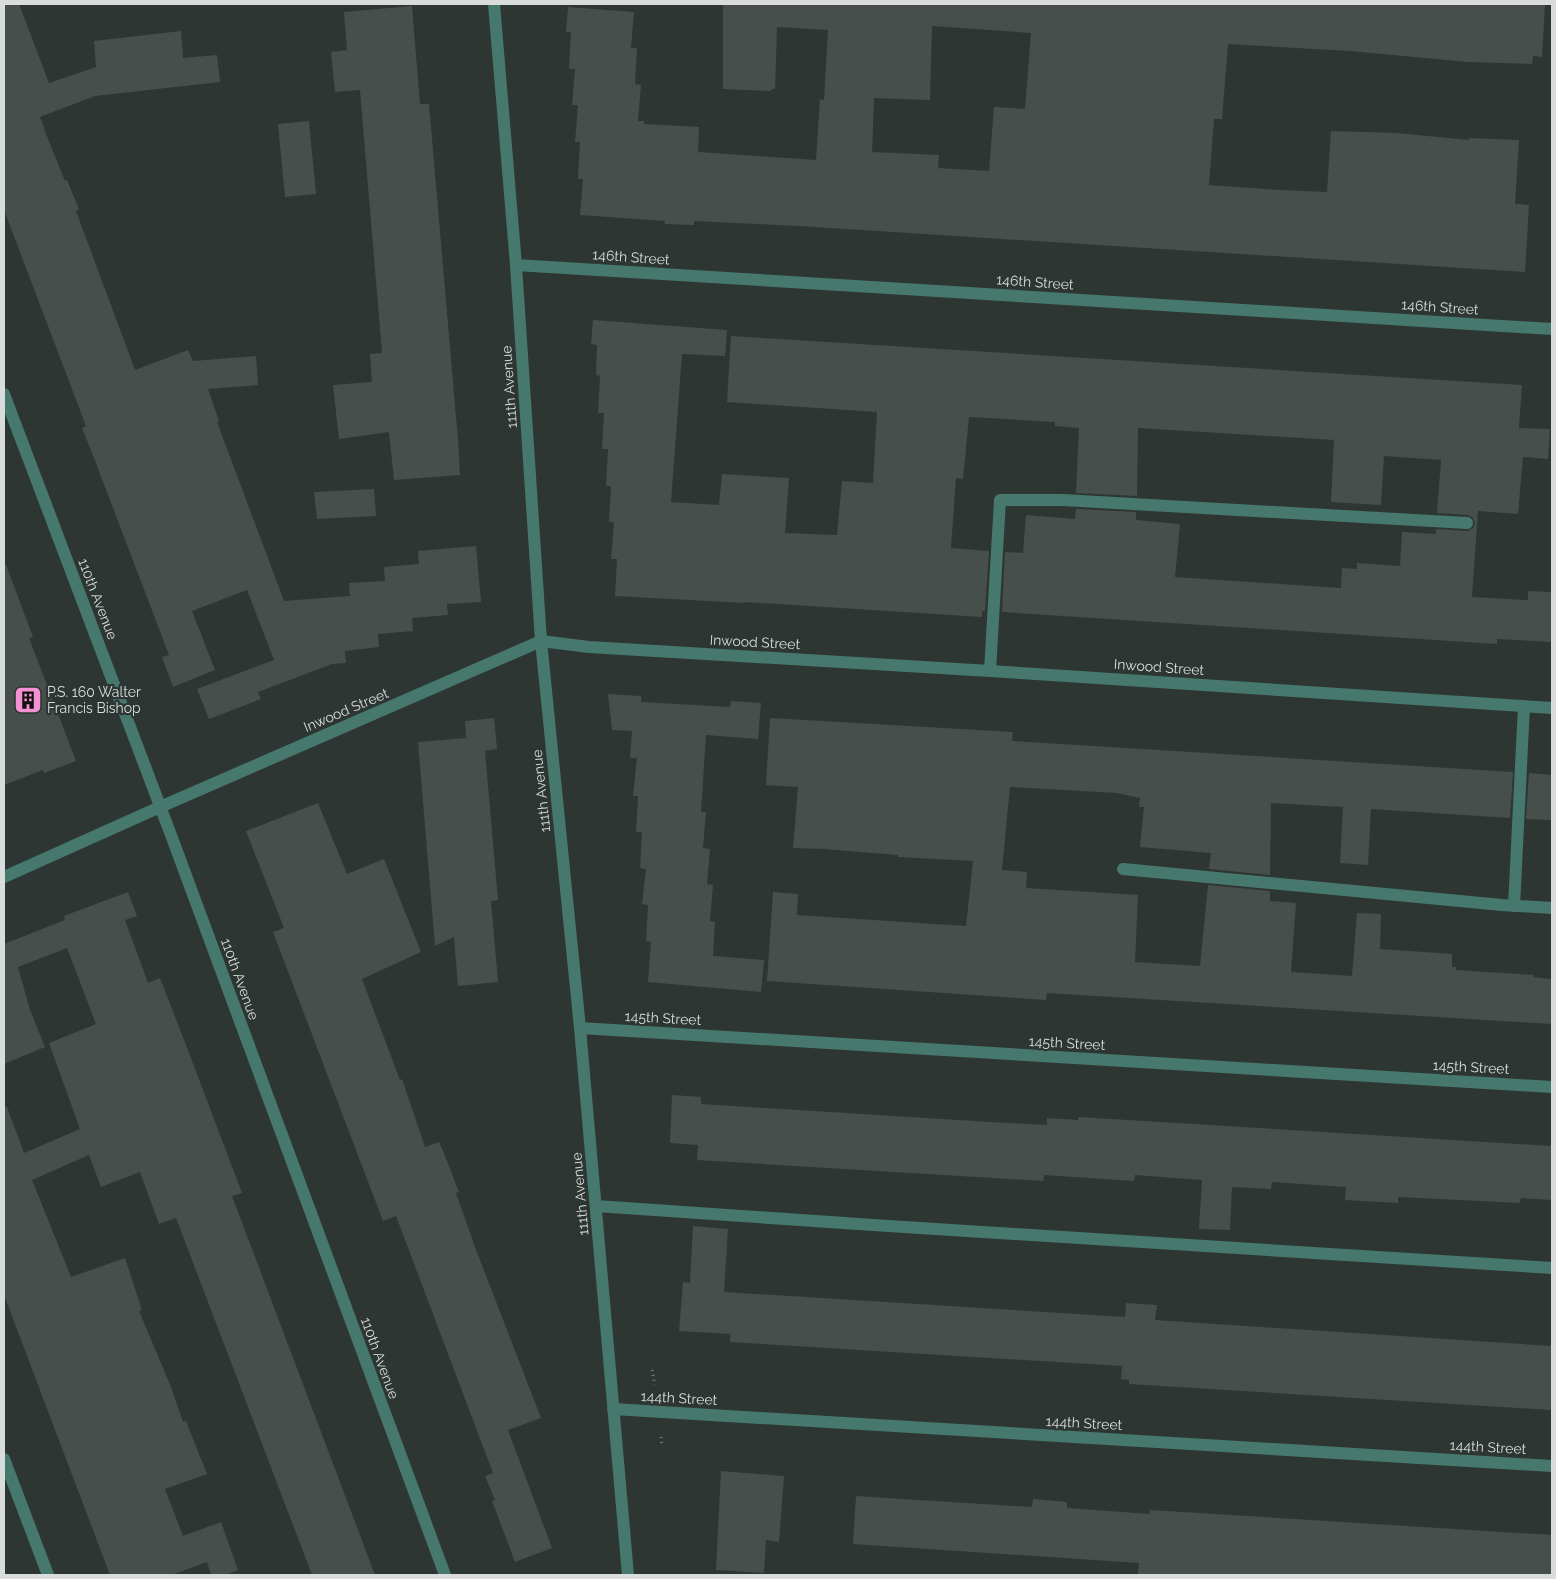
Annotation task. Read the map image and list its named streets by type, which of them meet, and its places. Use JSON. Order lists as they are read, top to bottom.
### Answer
{
  "streets": {
    "street": [
      "146th Street",
      "111th Avenue",
      "110th Avenue",
      "Inwood Street",
      "145th Street",
      "144th Street"
    ]
  },
  "crossings": [
    ["146th Street", "111th Avenue"],
    ["111th Avenue", "Inwood Street"],
    ["111th Avenue", "145th Street"],
    ["111th Avenue", "144th Street"],
    ["110th Avenue", "Inwood Street"]
  ],
  "places": {
    "building": ["P.S. 160 Walter Francis Bishop"]
  }
}
